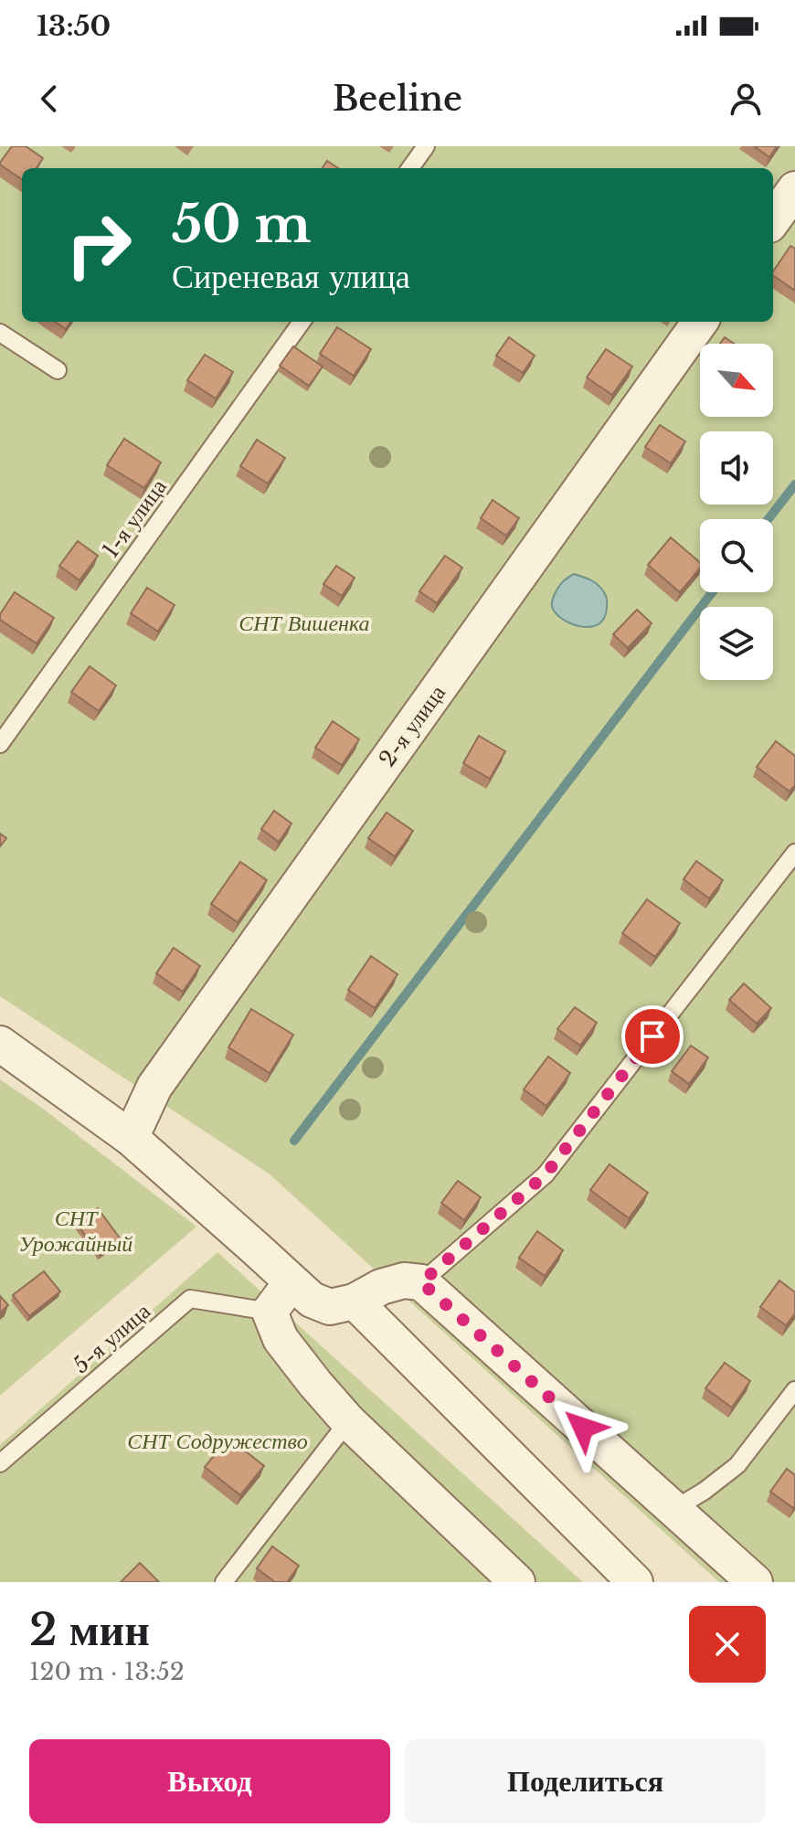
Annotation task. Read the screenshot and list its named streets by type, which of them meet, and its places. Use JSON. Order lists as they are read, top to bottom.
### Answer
{
  "streets": {
    "street": ["2-я улица"],
    "lane": ["1-я улица", "5-я улица"]
  },
  "parks": ["СНТ Вишенка", "СНТ Урожайный", "СНТ Содружество"],
  "north": "bottom right",
  "page": {
    "status": "13:50",
    "header": "Beeline",
    "turn": ["50 m", "Сиреневая улица"],
    "heading": ["2 мин", "120 m · 13:52"],
    "buttons": ["Выход", "Поделиться"]
  }
}
